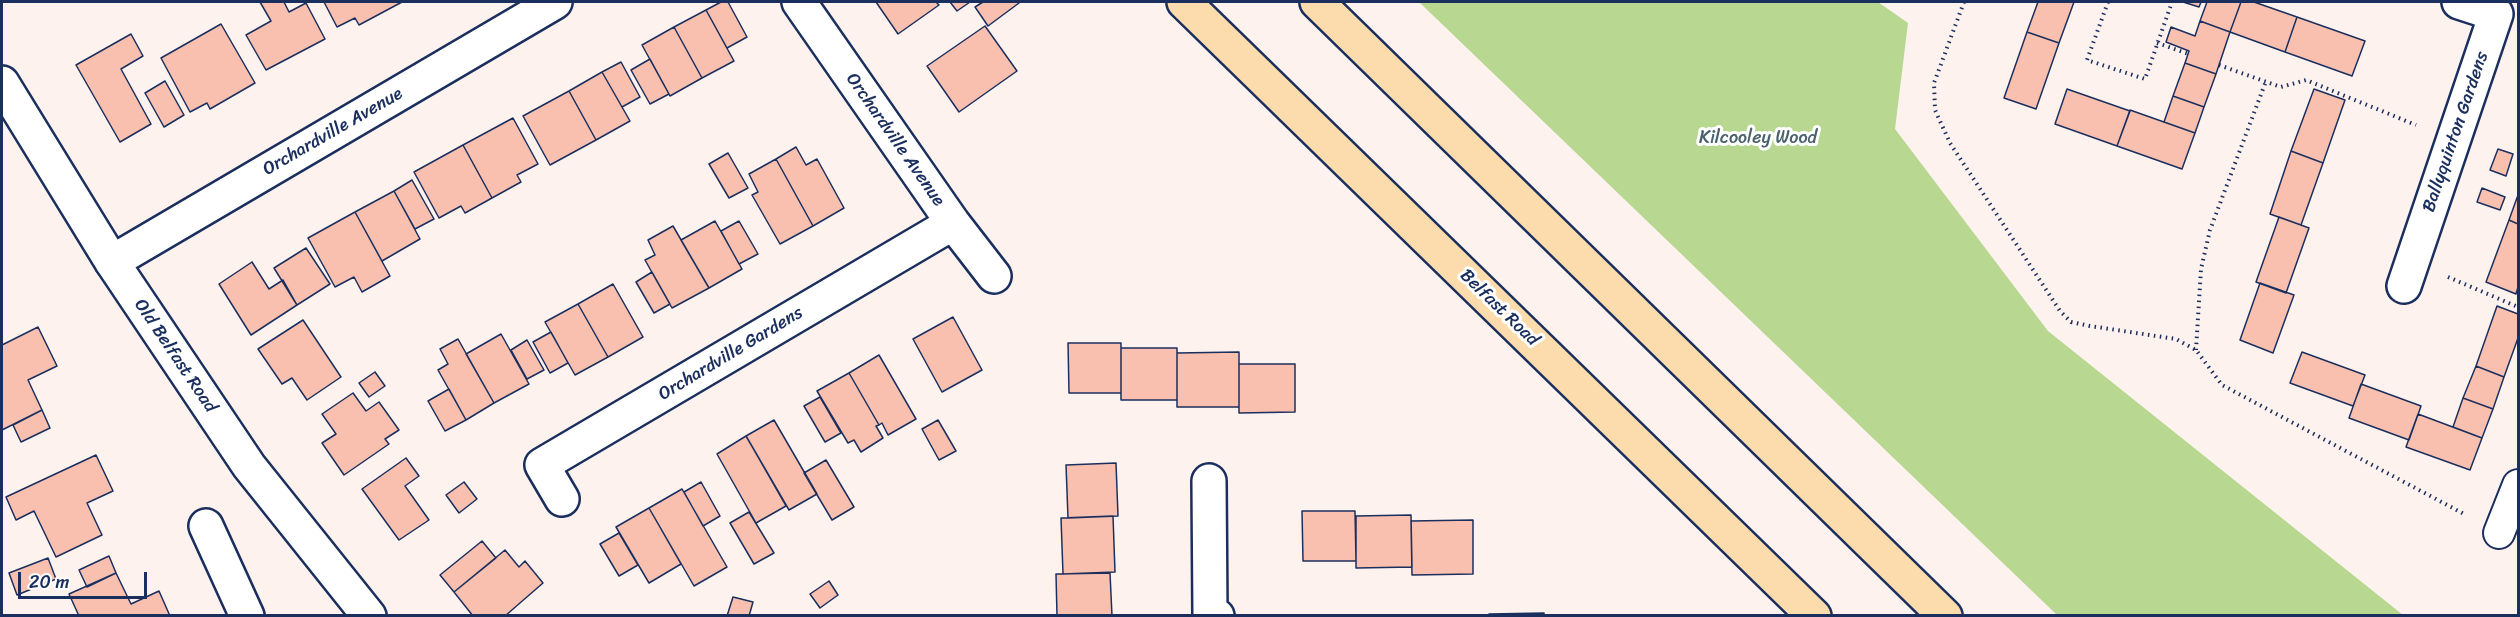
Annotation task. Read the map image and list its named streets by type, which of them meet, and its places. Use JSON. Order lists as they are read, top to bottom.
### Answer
{
  "streets": {
    "highway": ["Belfast Road"],
    "street": [
      "Orchardville Avenue",
      "Ballyquinton Gardens",
      "Orchardville Gardens",
      "Old Belfast Road"
    ]
  },
  "crossings": [
    ["Orchardville Avenue", "Orchardville Gardens"],
    ["Orchardville Avenue", "Old Belfast Road"]
  ],
  "parks": ["Kilcooley Wood"],
  "scale_bar": "20 m"
}
